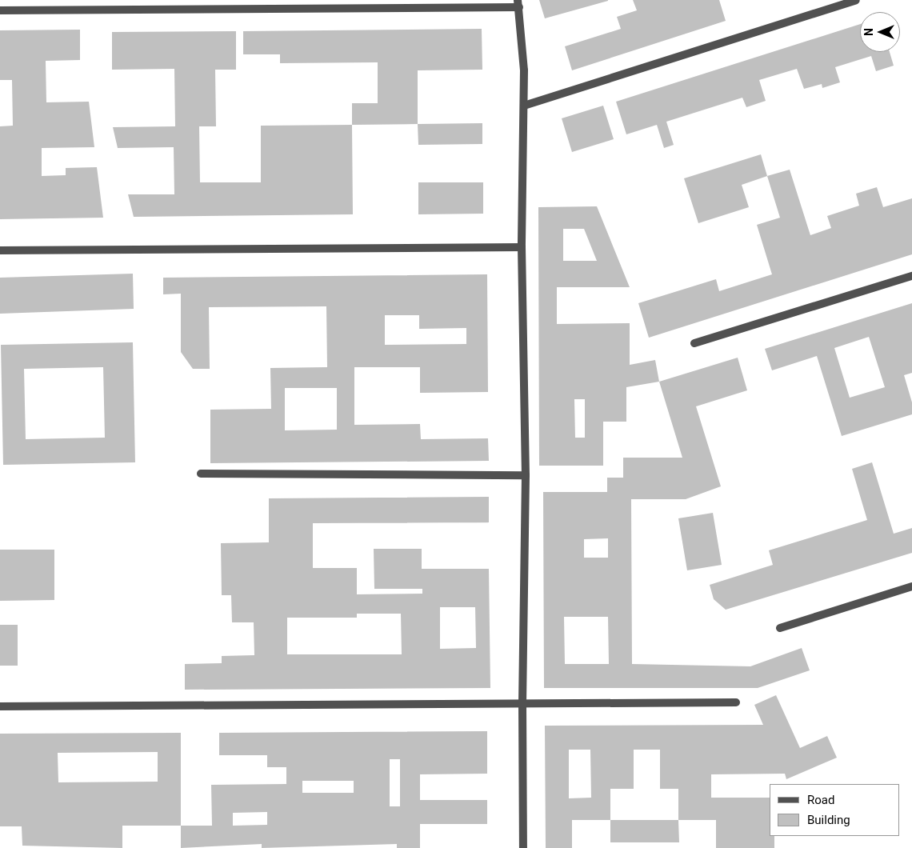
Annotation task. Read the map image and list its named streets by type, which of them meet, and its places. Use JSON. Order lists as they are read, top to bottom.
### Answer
{
  "legend": ["Road", "Building"],
  "north": "left"
}
